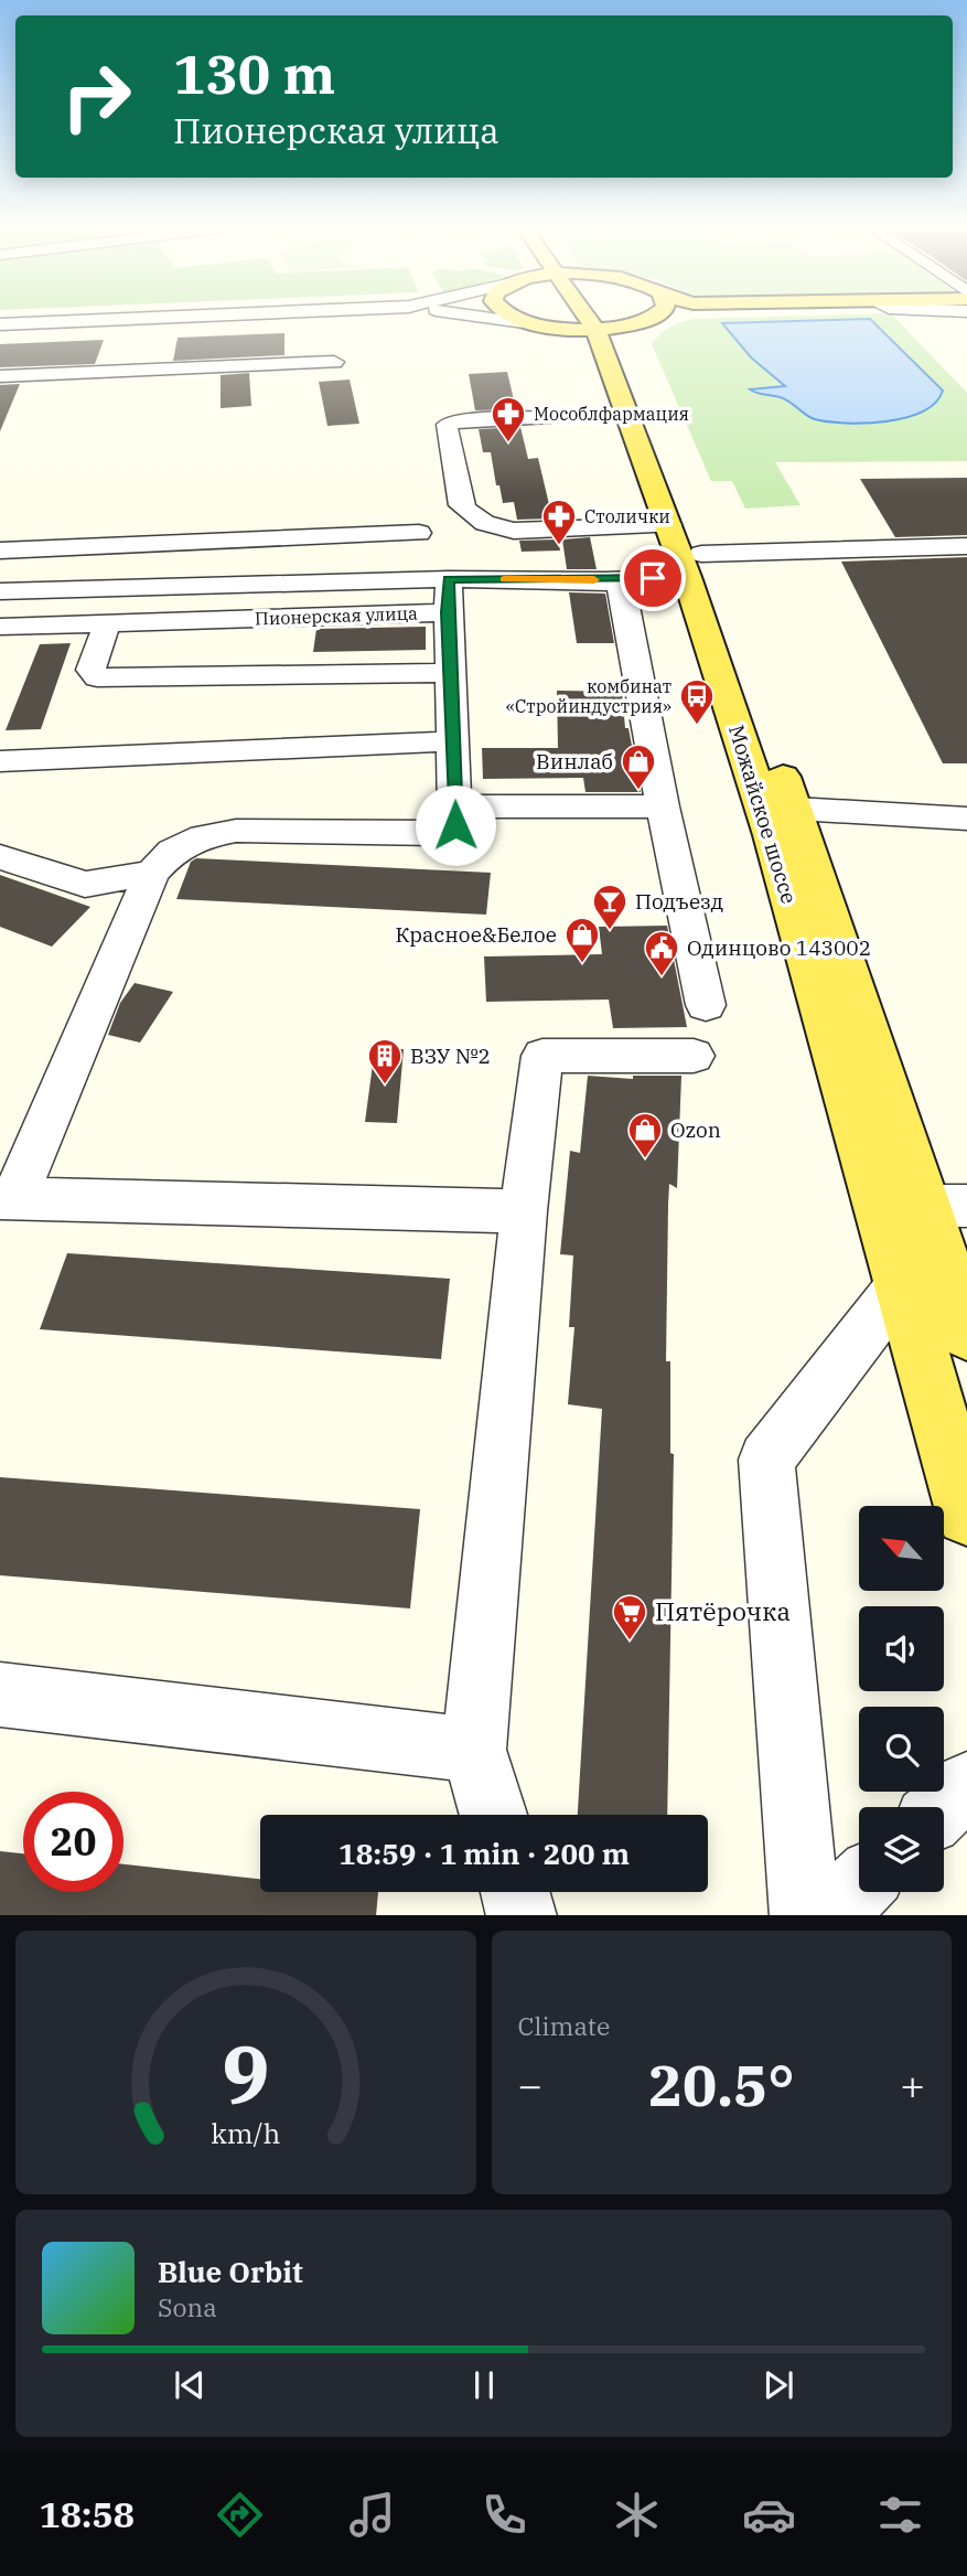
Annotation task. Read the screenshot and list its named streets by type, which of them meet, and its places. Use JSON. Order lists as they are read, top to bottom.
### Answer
{
  "streets": {
    "main road": ["Можайское шоссе"],
    "street": ["Пионерская улица"]
  },
  "places": {
    "pharmacy": ["Мособлфармация", "Столички"],
    "bus stop": ["комбинат «Стройиндустрия»"],
    "shop": ["Винлаб", "Красное&Белое", "Ozon"],
    "bar": ["Подъезд"],
    "public building": ["Одинцово 143002"],
    "building": ["ВЗУ №2"],
    "supermarket": ["Пятёрочка"]
  },
  "north": "top left",
  "page": {
    "turn": ["130 m", "Пионерская улица"],
    "limit": "20",
    "trip": "18:59 · 1 min · 200 m",
    "tile": "Climate",
    "heat": ["−", "20.5°", "+"],
    "song": ["Blue Orbit", "Sona"],
    "tabs": "18:58",
    "gauge": ["9", "km/h"]
  }
}
